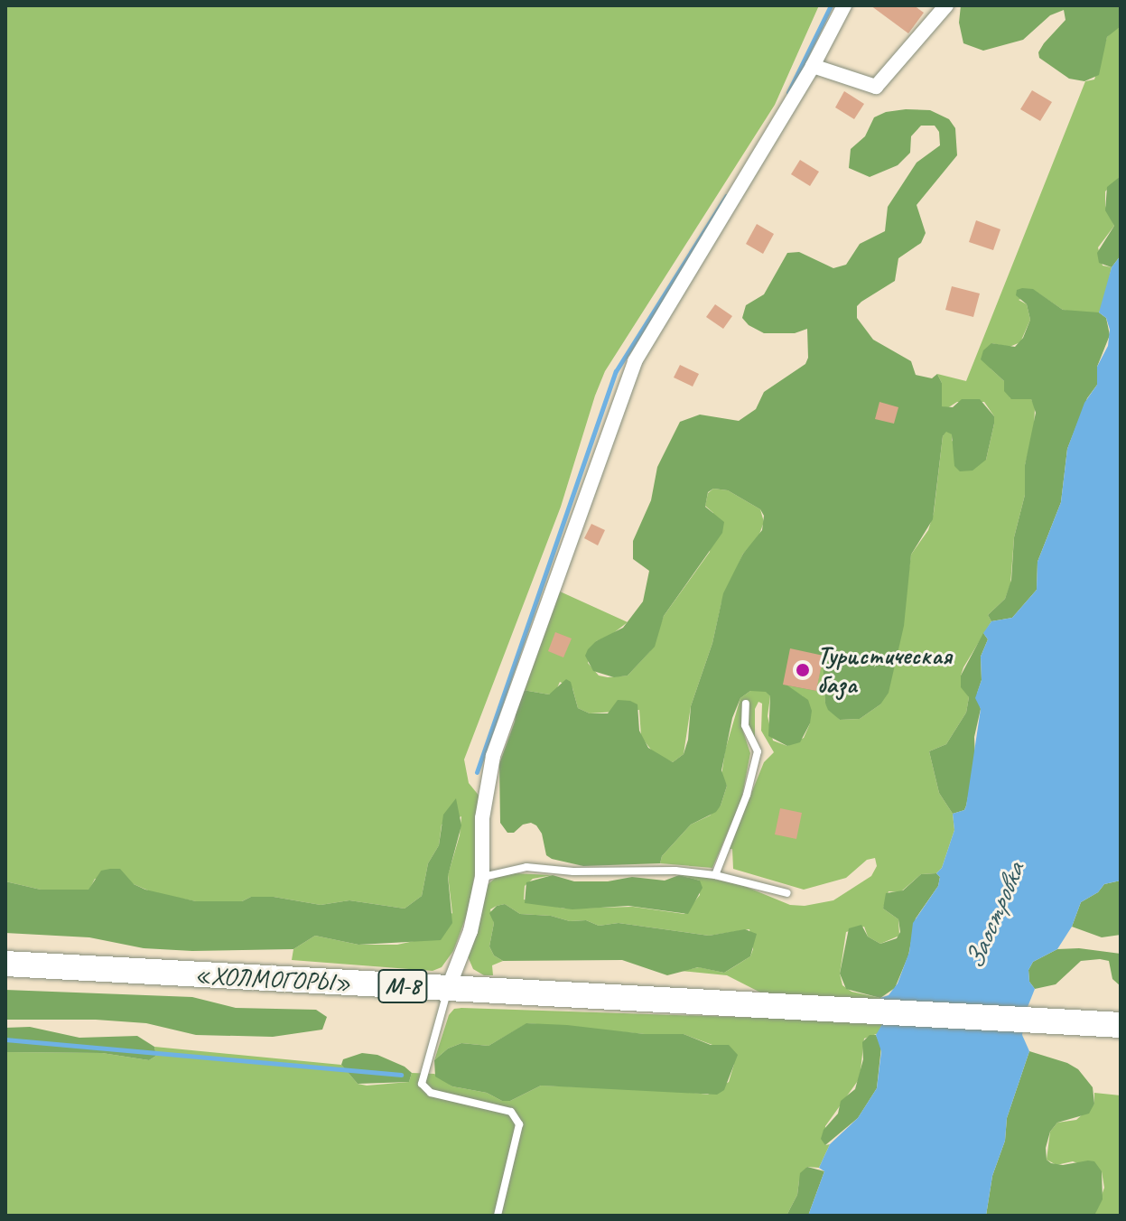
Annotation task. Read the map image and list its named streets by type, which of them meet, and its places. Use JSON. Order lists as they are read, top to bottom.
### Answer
{
  "streets": {
    "highway": ["«ХОЛМОГОРЫ»", "М-8"]
  },
  "water": ["Заостровка"],
  "places": ["Туристическая база"]
}
